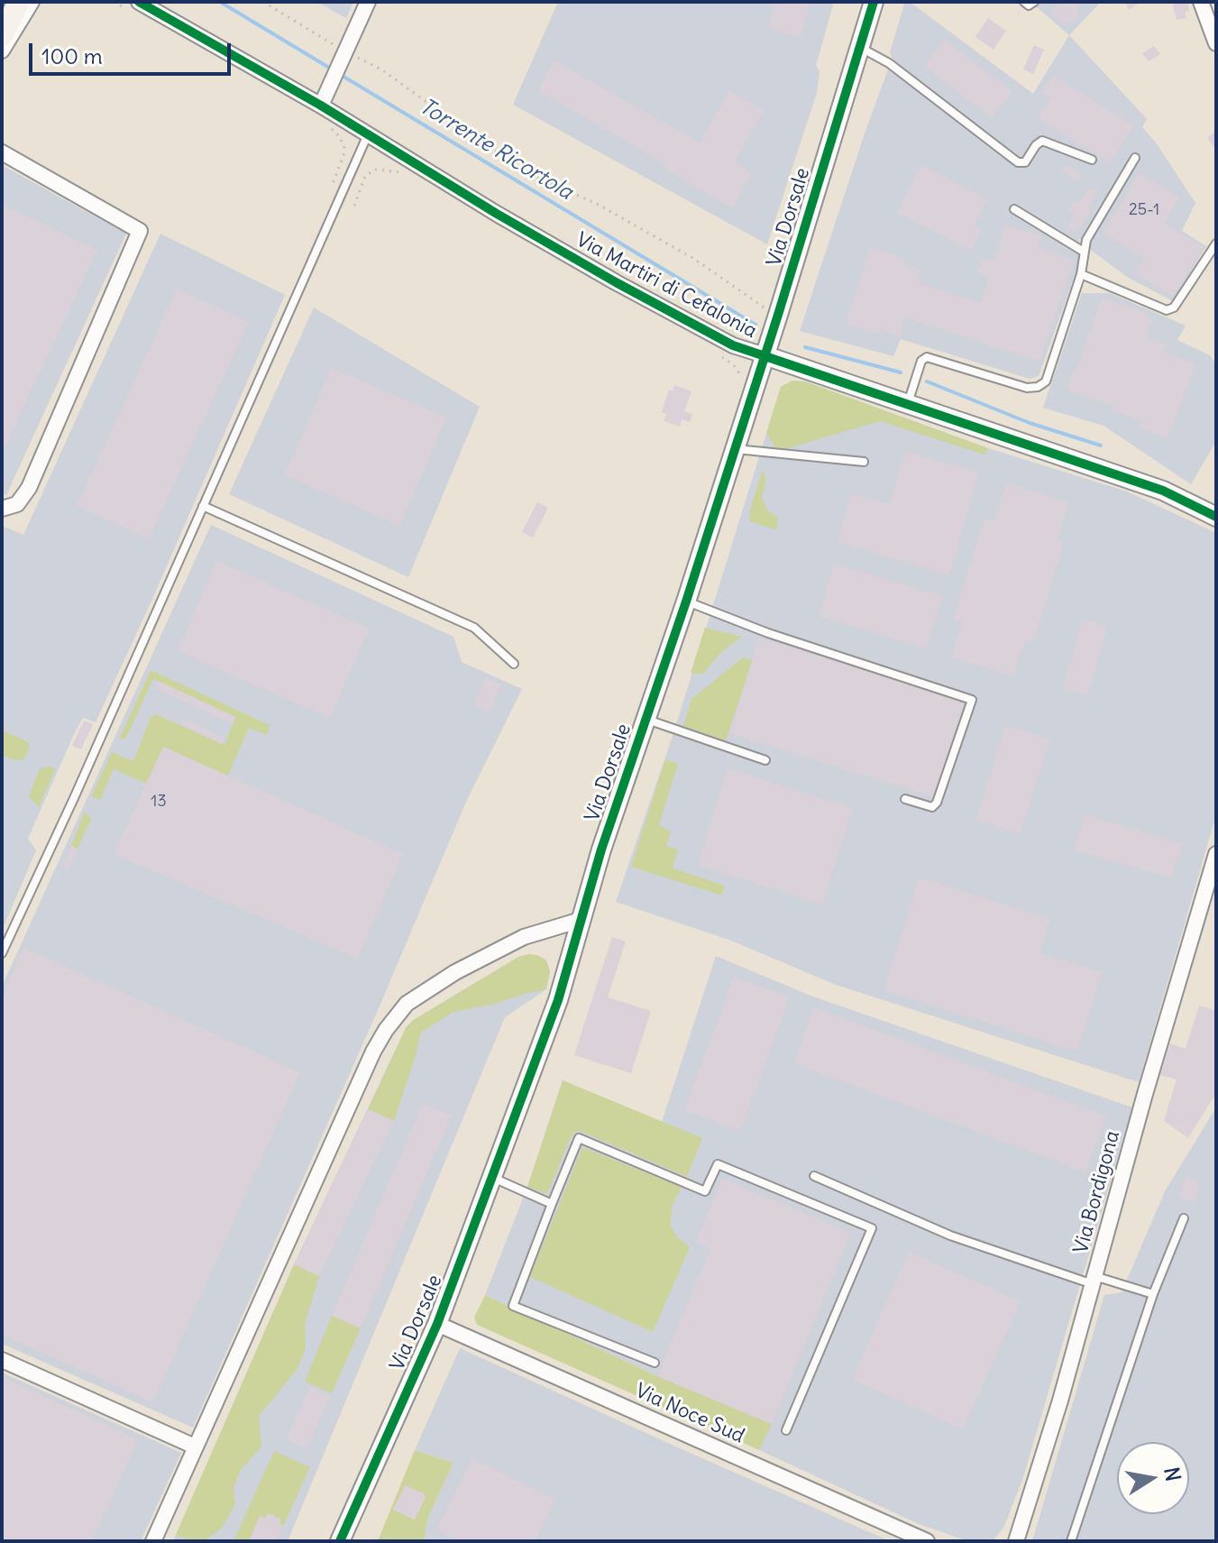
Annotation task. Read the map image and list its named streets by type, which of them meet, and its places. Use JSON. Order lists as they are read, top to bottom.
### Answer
{
  "streets": {
    "street": [
      "Via Dorsale",
      "Via Martiri di Cefalonia",
      "Via Bordigona",
      "Via Noce Sud"
    ]
  },
  "crossings": [
    ["Via Dorsale", "Via Martiri di Cefalonia"],
    ["Via Dorsale", "Via Noce Sud"]
  ],
  "water": ["Torrente Ricortola"],
  "house_numbers": ["25-1", "13"],
  "scale_bar": "100 m",
  "north": "right"
}
